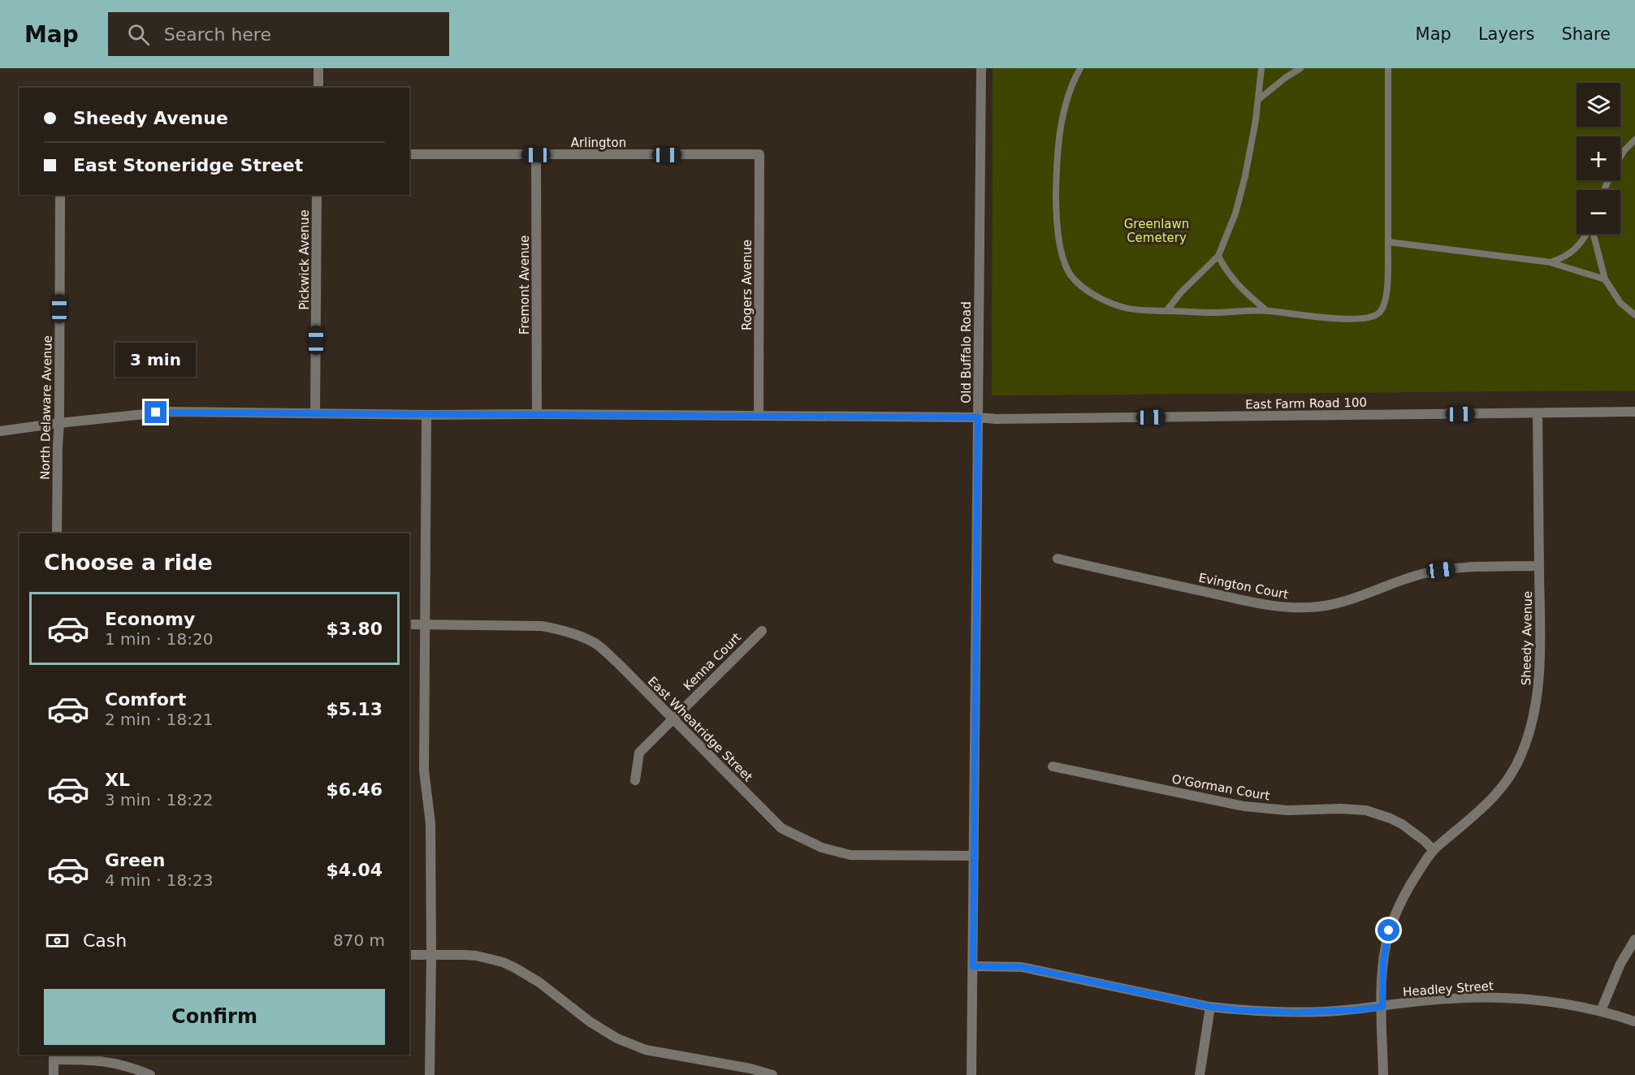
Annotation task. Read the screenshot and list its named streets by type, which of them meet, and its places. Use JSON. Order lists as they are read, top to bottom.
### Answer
{
  "streets": {
    "street": [
      "Arlington",
      "Pickwick Avenue",
      "Fremont Avenue",
      "Rogers Avenue",
      "Old Buffalo Road",
      "East Farm Road 100",
      "North Delaware Avenue",
      "Evington Court",
      "Sheedy Avenue",
      "Kenna Court",
      "East Wheatridge Street",
      "O'Gorman Court",
      "Headley Street"
    ]
  },
  "crossings": [
    ["Arlington", "Fremont Avenue"],
    ["Arlington", "Rogers Avenue"],
    ["Pickwick Avenue", "East Farm Road 100"],
    ["Fremont Avenue", "East Farm Road 100"],
    ["Rogers Avenue", "East Farm Road 100"],
    ["Old Buffalo Road", "East Farm Road 100"],
    ["Old Buffalo Road", "East Wheatridge Street"],
    ["Old Buffalo Road", "Headley Street"],
    ["East Farm Road 100", "North Delaware Avenue"],
    ["East Farm Road 100", "Sheedy Avenue"],
    ["Evington Court", "Sheedy Avenue"],
    ["Sheedy Avenue", "O'Gorman Court"],
    ["Sheedy Avenue", "Headley Street"],
    ["Kenna Court", "East Wheatridge Street"]
  ],
  "parks": ["Greenlawn Cemetery"],
  "page": {
    "header": "Map",
    "search": "Search here",
    "nav": ["Map", "Layers", "Share"],
    "map_buttons": ["+", "−"],
    "banner": ["Sheedy Avenue", "East Stoneridge Street"],
    "bubble": "3 min",
    "heading": "Choose a ride",
    "list": [
      {
        "name": "Economy",
        "note": "1 min · 18:20",
        "value": "$3.80"
      },
      {
        "name": "Comfort",
        "note": "2 min · 18:21",
        "value": "$5.13"
      },
      {
        "name": "XL",
        "note": "3 min · 18:22",
        "value": "$6.46"
      },
      {
        "name": "Green",
        "note": "4 min · 18:23",
        "value": "$4.04"
      }
    ],
    "pay": ["Cash", "870 m"],
    "buttons": "Confirm"
  }
}
